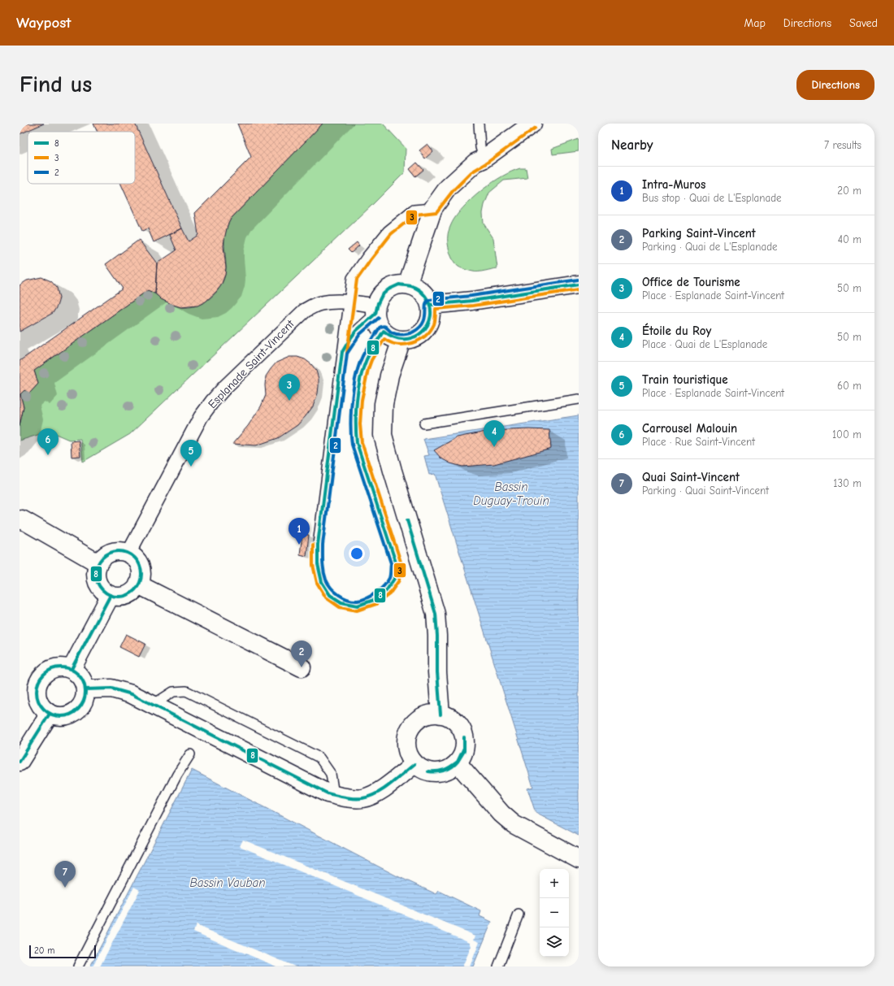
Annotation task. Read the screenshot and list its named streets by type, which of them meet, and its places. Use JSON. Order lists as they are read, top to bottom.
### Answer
{
  "streets": {
    "street": ["Esplanade Saint-Vincent"]
  },
  "water": ["Bassin Duguay-Trouin", "Bassin Vauban"],
  "lines": ["transit line 3", "transit line 2", "transit line 8"],
  "legend": ["8", "3", "2"],
  "scale_bar": "20 m",
  "page": {
    "header": "Waypost",
    "nav": ["Map", "Directions", "Saved"],
    "buttons": "Directions",
    "title": "Find us",
    "heading": ["Nearby", "7 results"],
    "list": [
      {
        "mark": "1",
        "name": "Intra-Muros",
        "note": "Bus stop · Quai de L'Esplanade",
        "value": "20 m"
      },
      {
        "mark": "2",
        "name": "Parking Saint-Vincent",
        "note": "Parking · Quai de L'Esplanade",
        "value": "40 m"
      },
      {
        "mark": "3",
        "name": "Office de Tourisme",
        "note": "Place · Esplanade Saint-Vincent",
        "value": "50 m"
      },
      {
        "mark": "4",
        "name": "Étoile du Roy",
        "note": "Place · Quai de L'Esplanade",
        "value": "50 m"
      },
      {
        "mark": "5",
        "name": "Train touristique",
        "note": "Place · Esplanade Saint-Vincent",
        "value": "60 m"
      },
      {
        "mark": "6",
        "name": "Carrousel Malouin",
        "note": "Place · Rue Saint-Vincent",
        "value": "100 m"
      },
      {
        "mark": "7",
        "name": "Quai Saint-Vincent",
        "note": "Parking · Quai Saint-Vincent",
        "value": "130 m"
      }
    ],
    "pins": [
      "3",
      "4",
      "6",
      "5",
      "1",
      "2",
      "7"
    ],
    "map_buttons": ["+", "−"],
    "scale": "20 m"
  }
}
